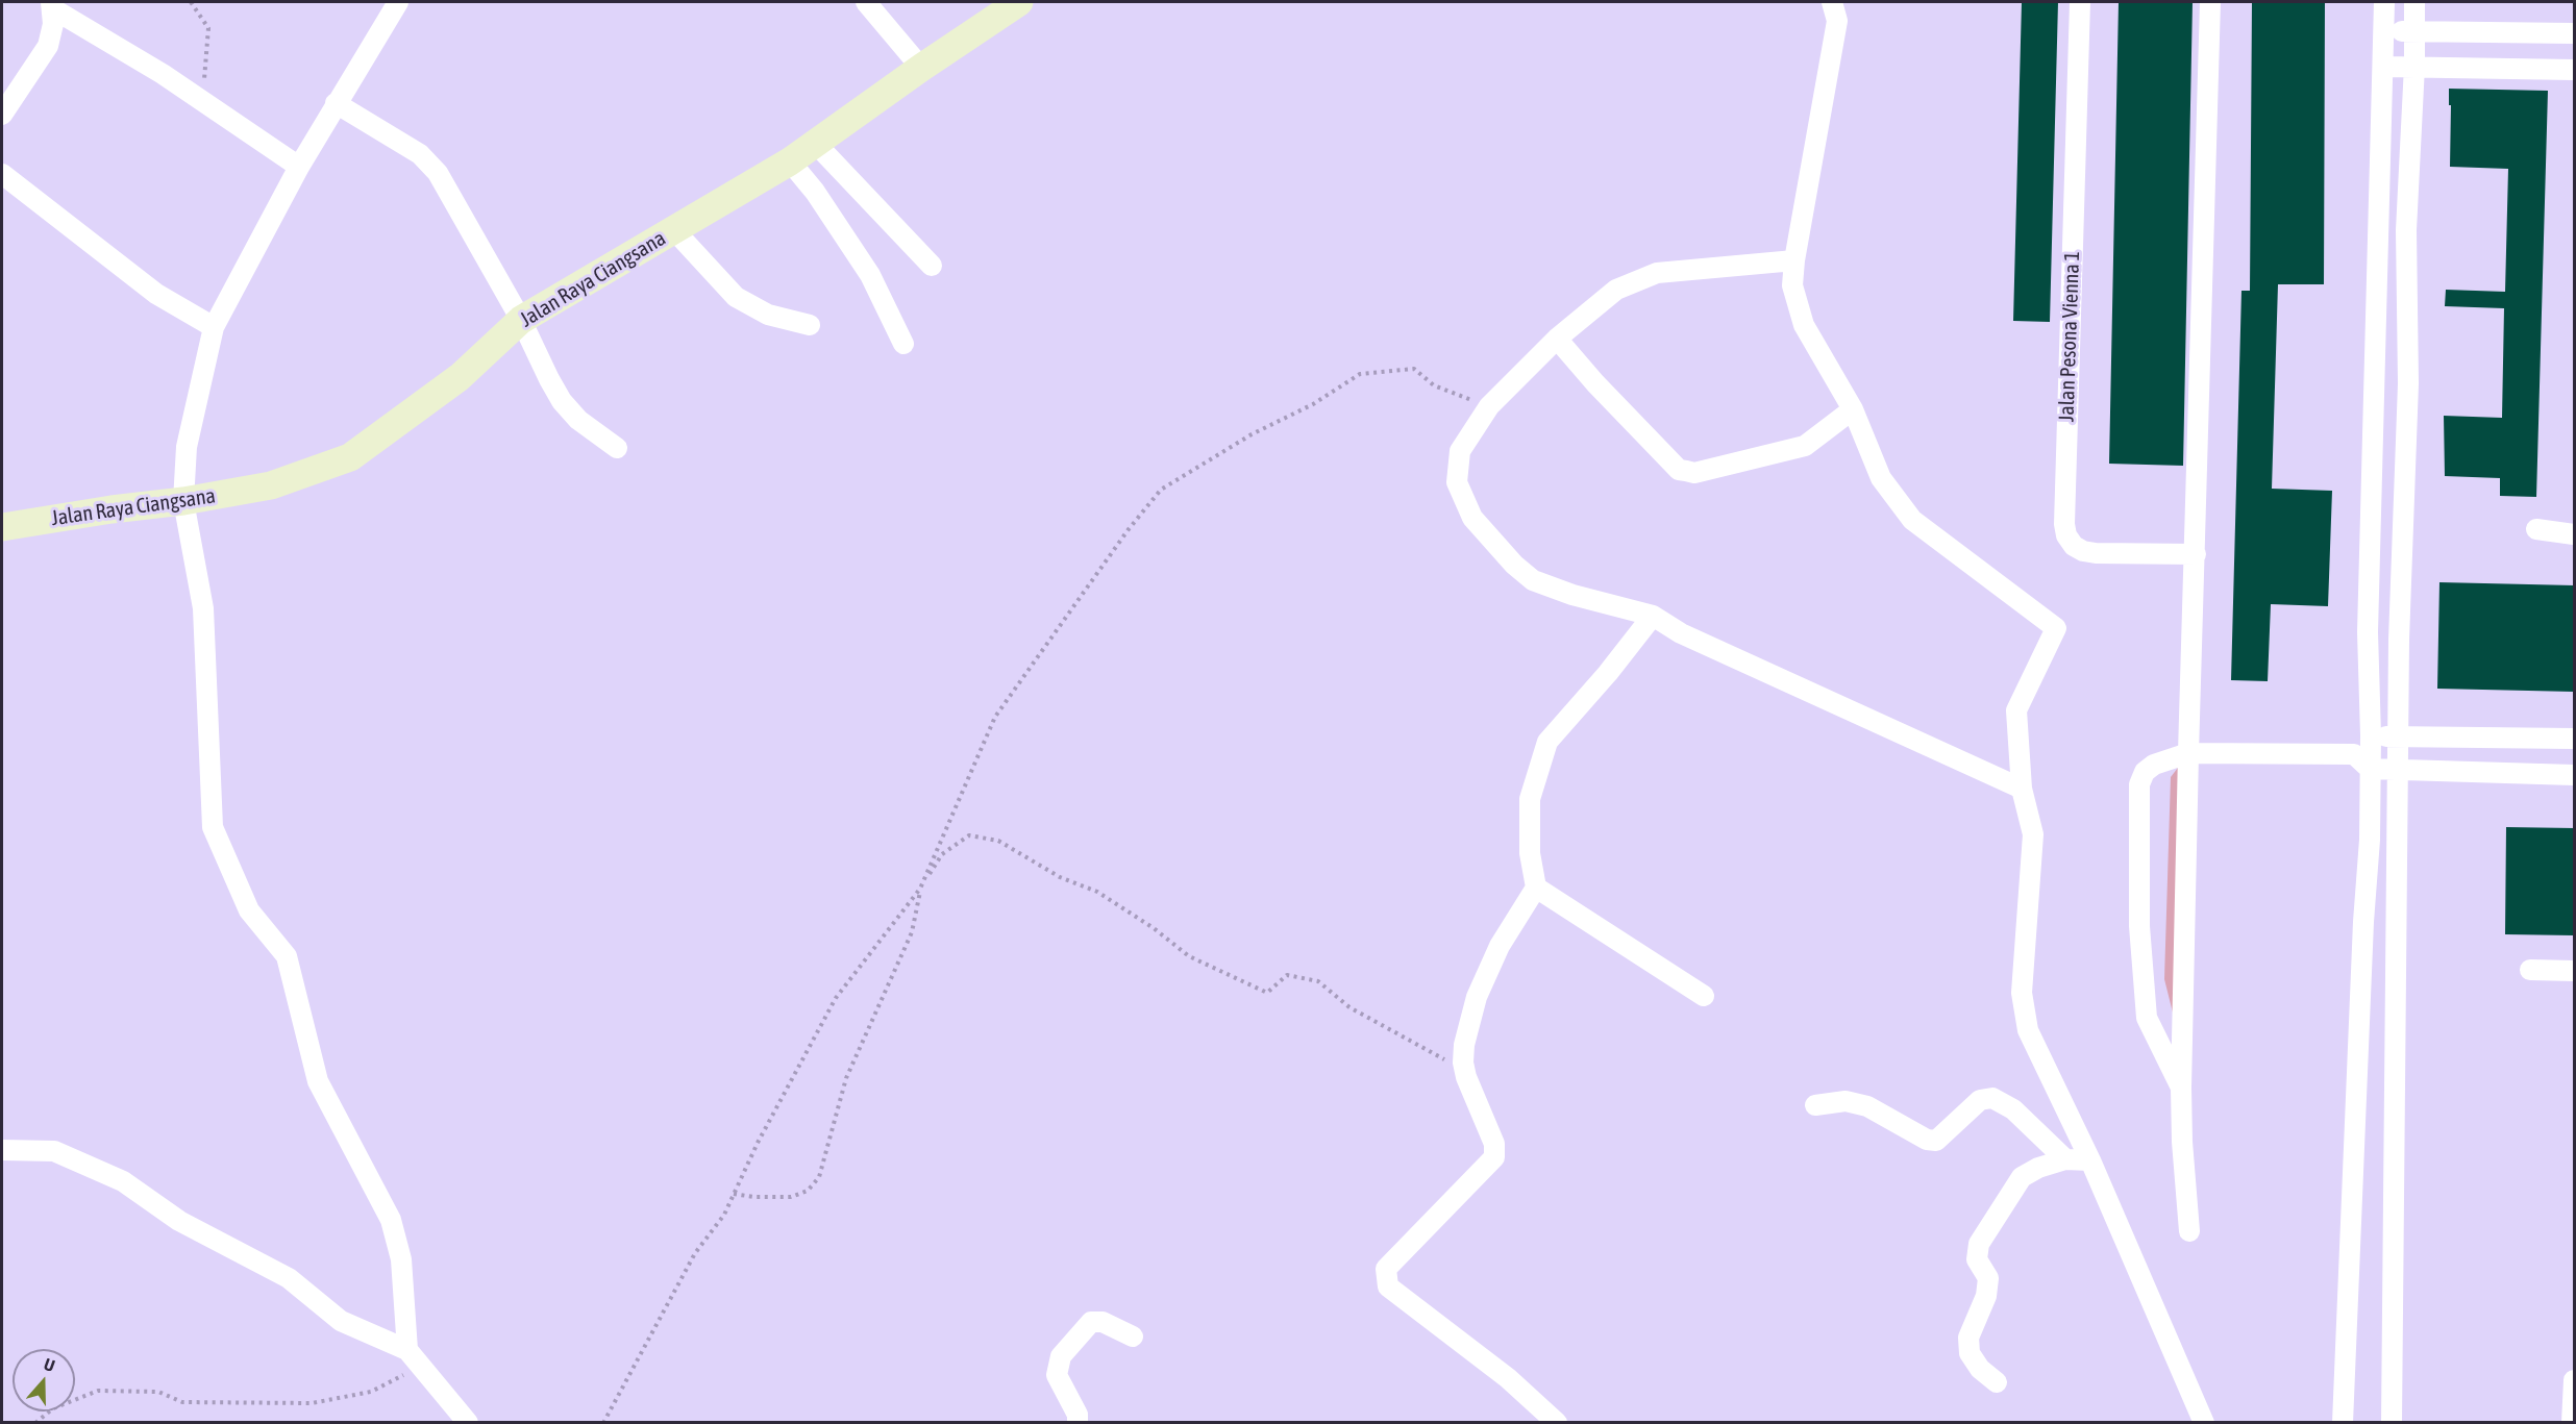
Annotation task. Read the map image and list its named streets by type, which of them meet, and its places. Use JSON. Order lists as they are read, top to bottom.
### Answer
{
  "streets": {
    "main road": ["Jalan Raya Ciangsana"],
    "street": ["Jalan Pesona Vienna 1"]
  },
  "north": "top"
}
